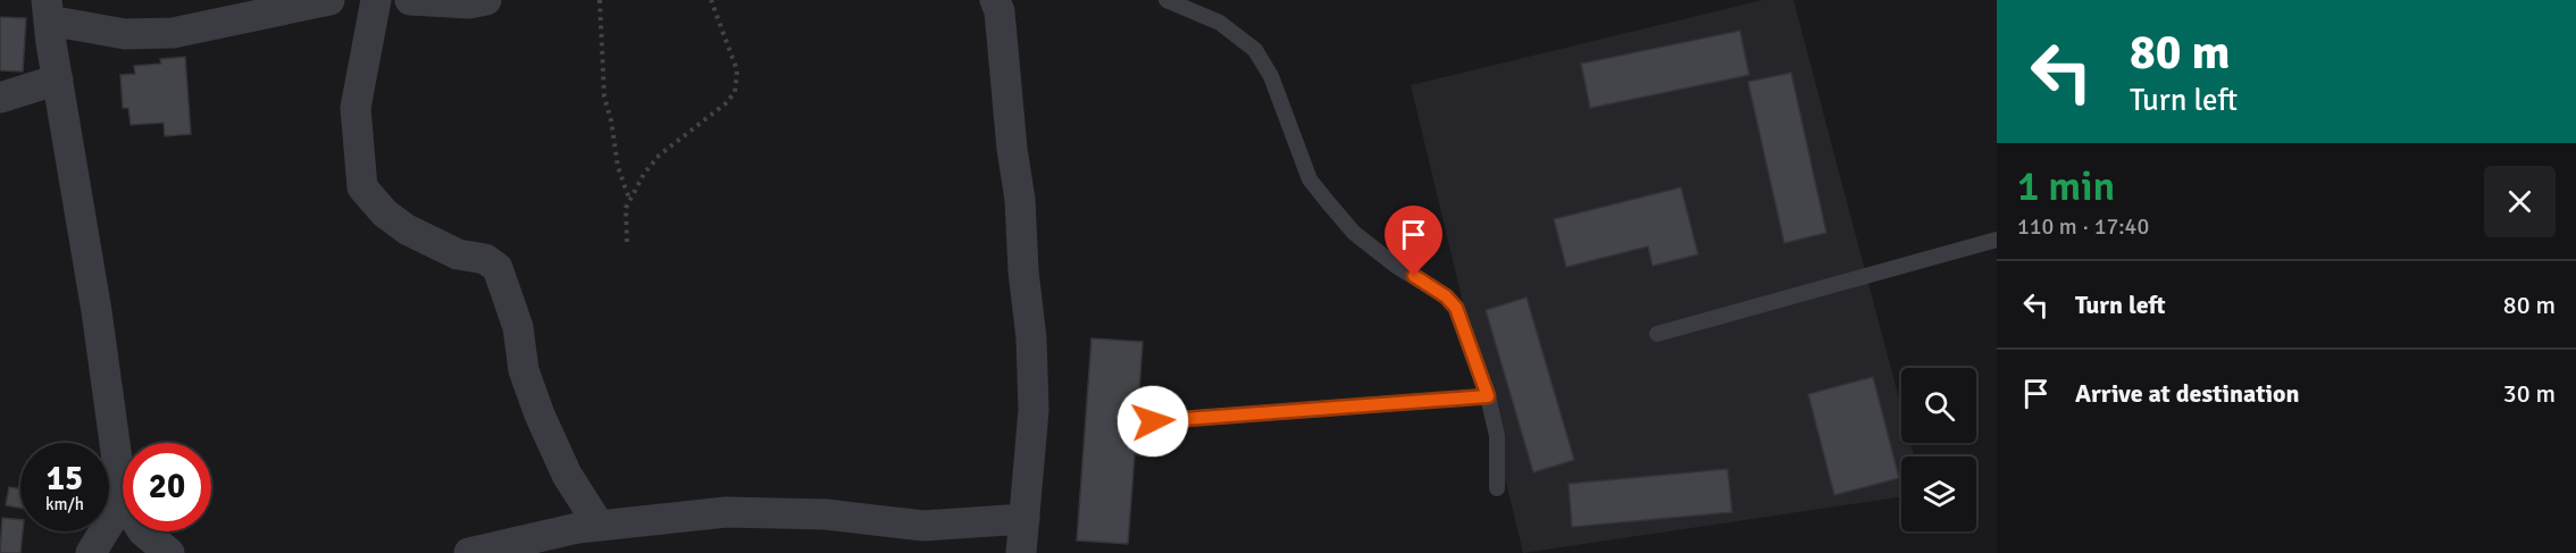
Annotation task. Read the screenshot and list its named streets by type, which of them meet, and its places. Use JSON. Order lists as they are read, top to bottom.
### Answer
{
  "page": {
    "turn": ["80 m", "Turn left"],
    "heading": ["1 min", "110 m · 17:40"],
    "list": [
      {
        "name": "Turn left",
        "value": "80 m"
      },
      {
        "name": "Arrive at destination",
        "value": "30 m"
      }
    ],
    "speed": "15 km/h",
    "limit": "20"
  }
}
